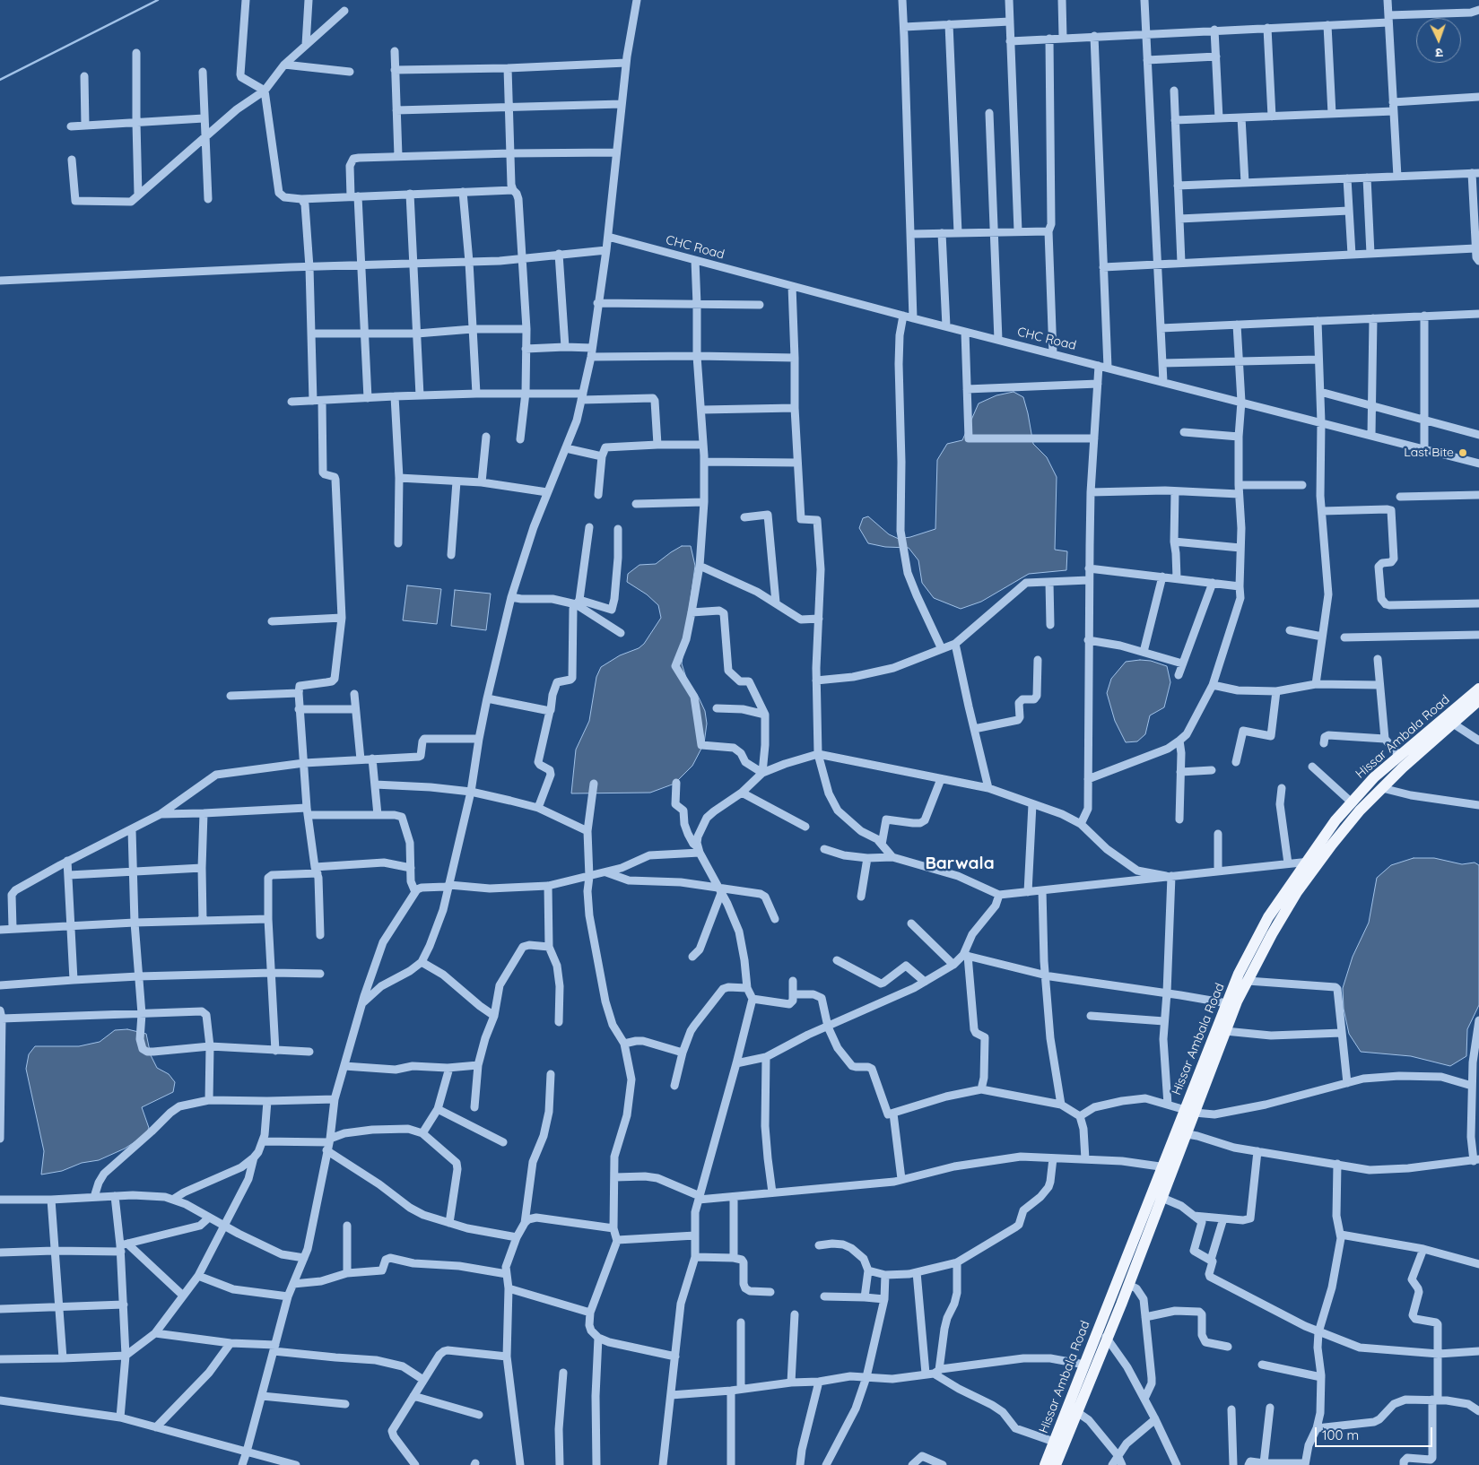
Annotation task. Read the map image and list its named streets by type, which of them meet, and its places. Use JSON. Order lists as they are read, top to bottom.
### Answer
{
  "streets": {
    "main road": ["Hissar Ambala Road"],
    "street": ["CHC Road"]
  },
  "districts": ["Barwala"],
  "places": ["Last Bite"],
  "scale_bar": "100 m",
  "north": "bottom"
}
